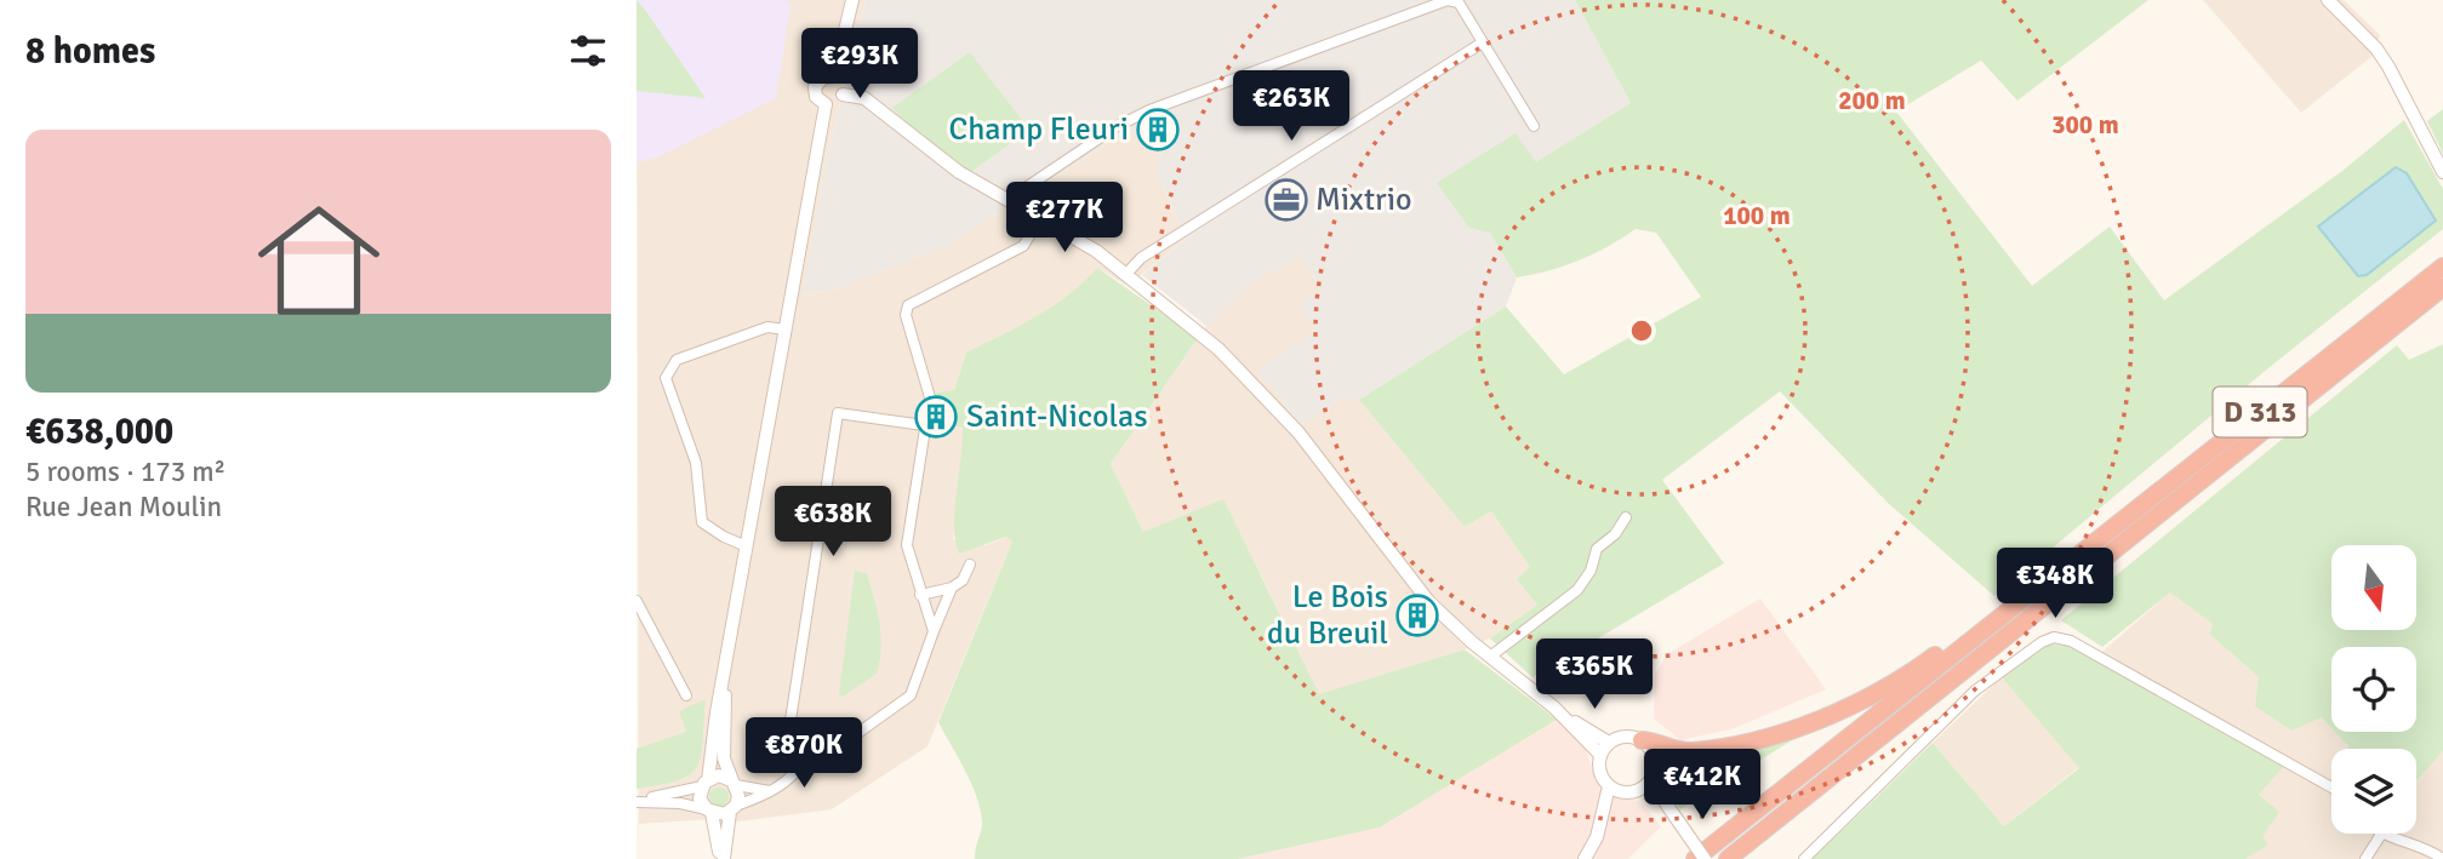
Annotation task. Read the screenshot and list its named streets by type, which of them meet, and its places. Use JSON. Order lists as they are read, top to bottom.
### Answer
{
  "streets": {
    "highway": ["D 313"]
  },
  "places": {
    "building": ["Champ Fleuri", "Saint-Nicolas", "Le Bois du Breuil"],
    "office": ["Mixtrio"]
  },
  "north": "bottom",
  "page": {
    "heading": "8 homes",
    "price": [
      "€293K",
      "€263K",
      "€277K",
      "€638K",
      "€348K",
      "€365K",
      "€870K",
      "€412K"
    ],
    "list": [
      {
        "name": "€638,000",
        "note": "5 rooms · 173 m² · Rue Jean Moulin"
      }
    ]
  },
  "rings": ["200 m", "300 m", "100 m"]
}
